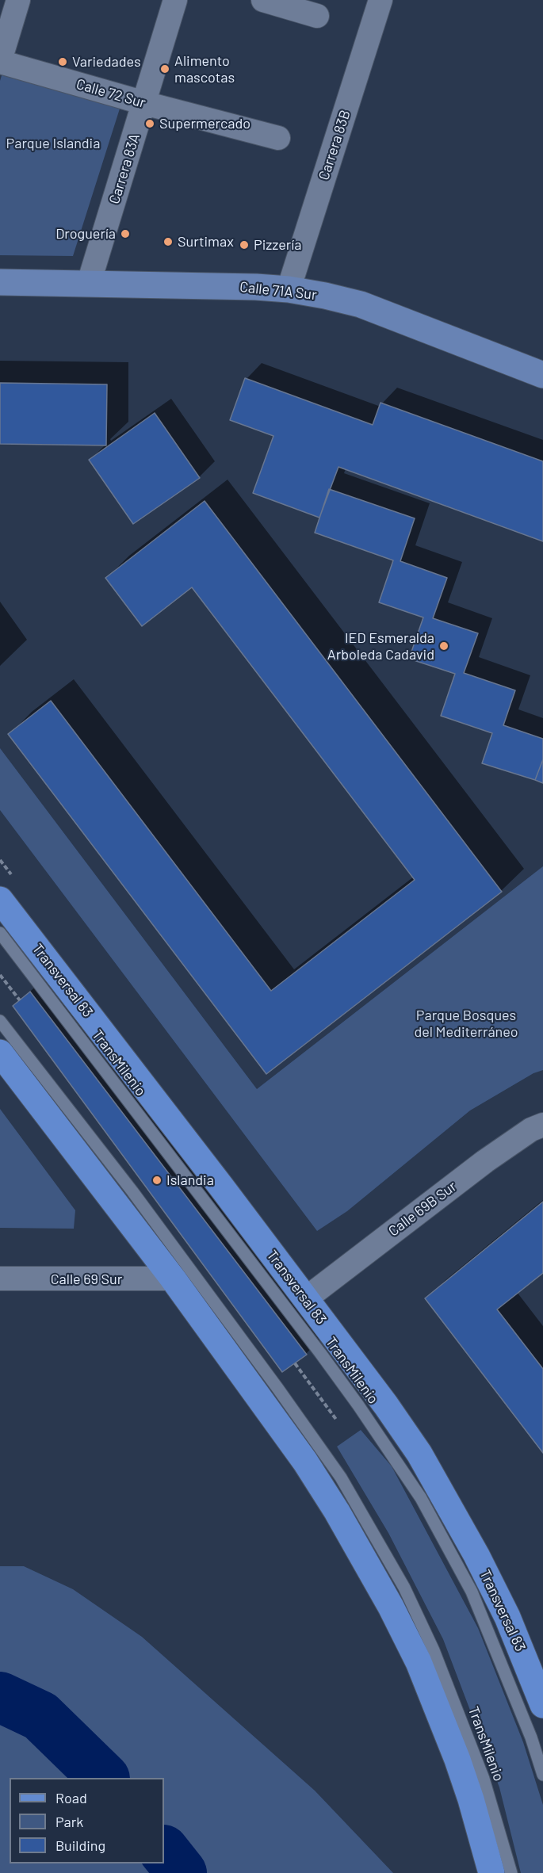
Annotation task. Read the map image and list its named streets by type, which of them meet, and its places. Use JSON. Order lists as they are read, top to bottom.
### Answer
{
  "streets": {
    "main road": ["Transversal 83"],
    "street": [
      "Calle 72 Sur",
      "Carrera 83B",
      "Carrera 83A",
      "Calle 71A Sur",
      "Calle 69B Sur",
      "Calle 69 Sur"
    ],
    "lane": ["TransMilenio"]
  },
  "crossings": [
    ["Calle 72 Sur", "Carrera 83A"],
    ["Carrera 83B", "Calle 71A Sur"],
    ["Carrera 83A", "Calle 71A Sur"],
    ["Transversal 83", "Calle 69B Sur"]
  ],
  "parks": ["Parque Islandia", "Parque Bosques del Mediterráneo"],
  "places": [
    "Variedades",
    "Alimento mascotas",
    "Supermercado",
    "Droguería",
    "Surtimax",
    "Pizzería",
    "IED Esmeralda Arboleda Cadavid",
    "Islandia"
  ],
  "legend": ["Road", "Park", "Building"]
}
